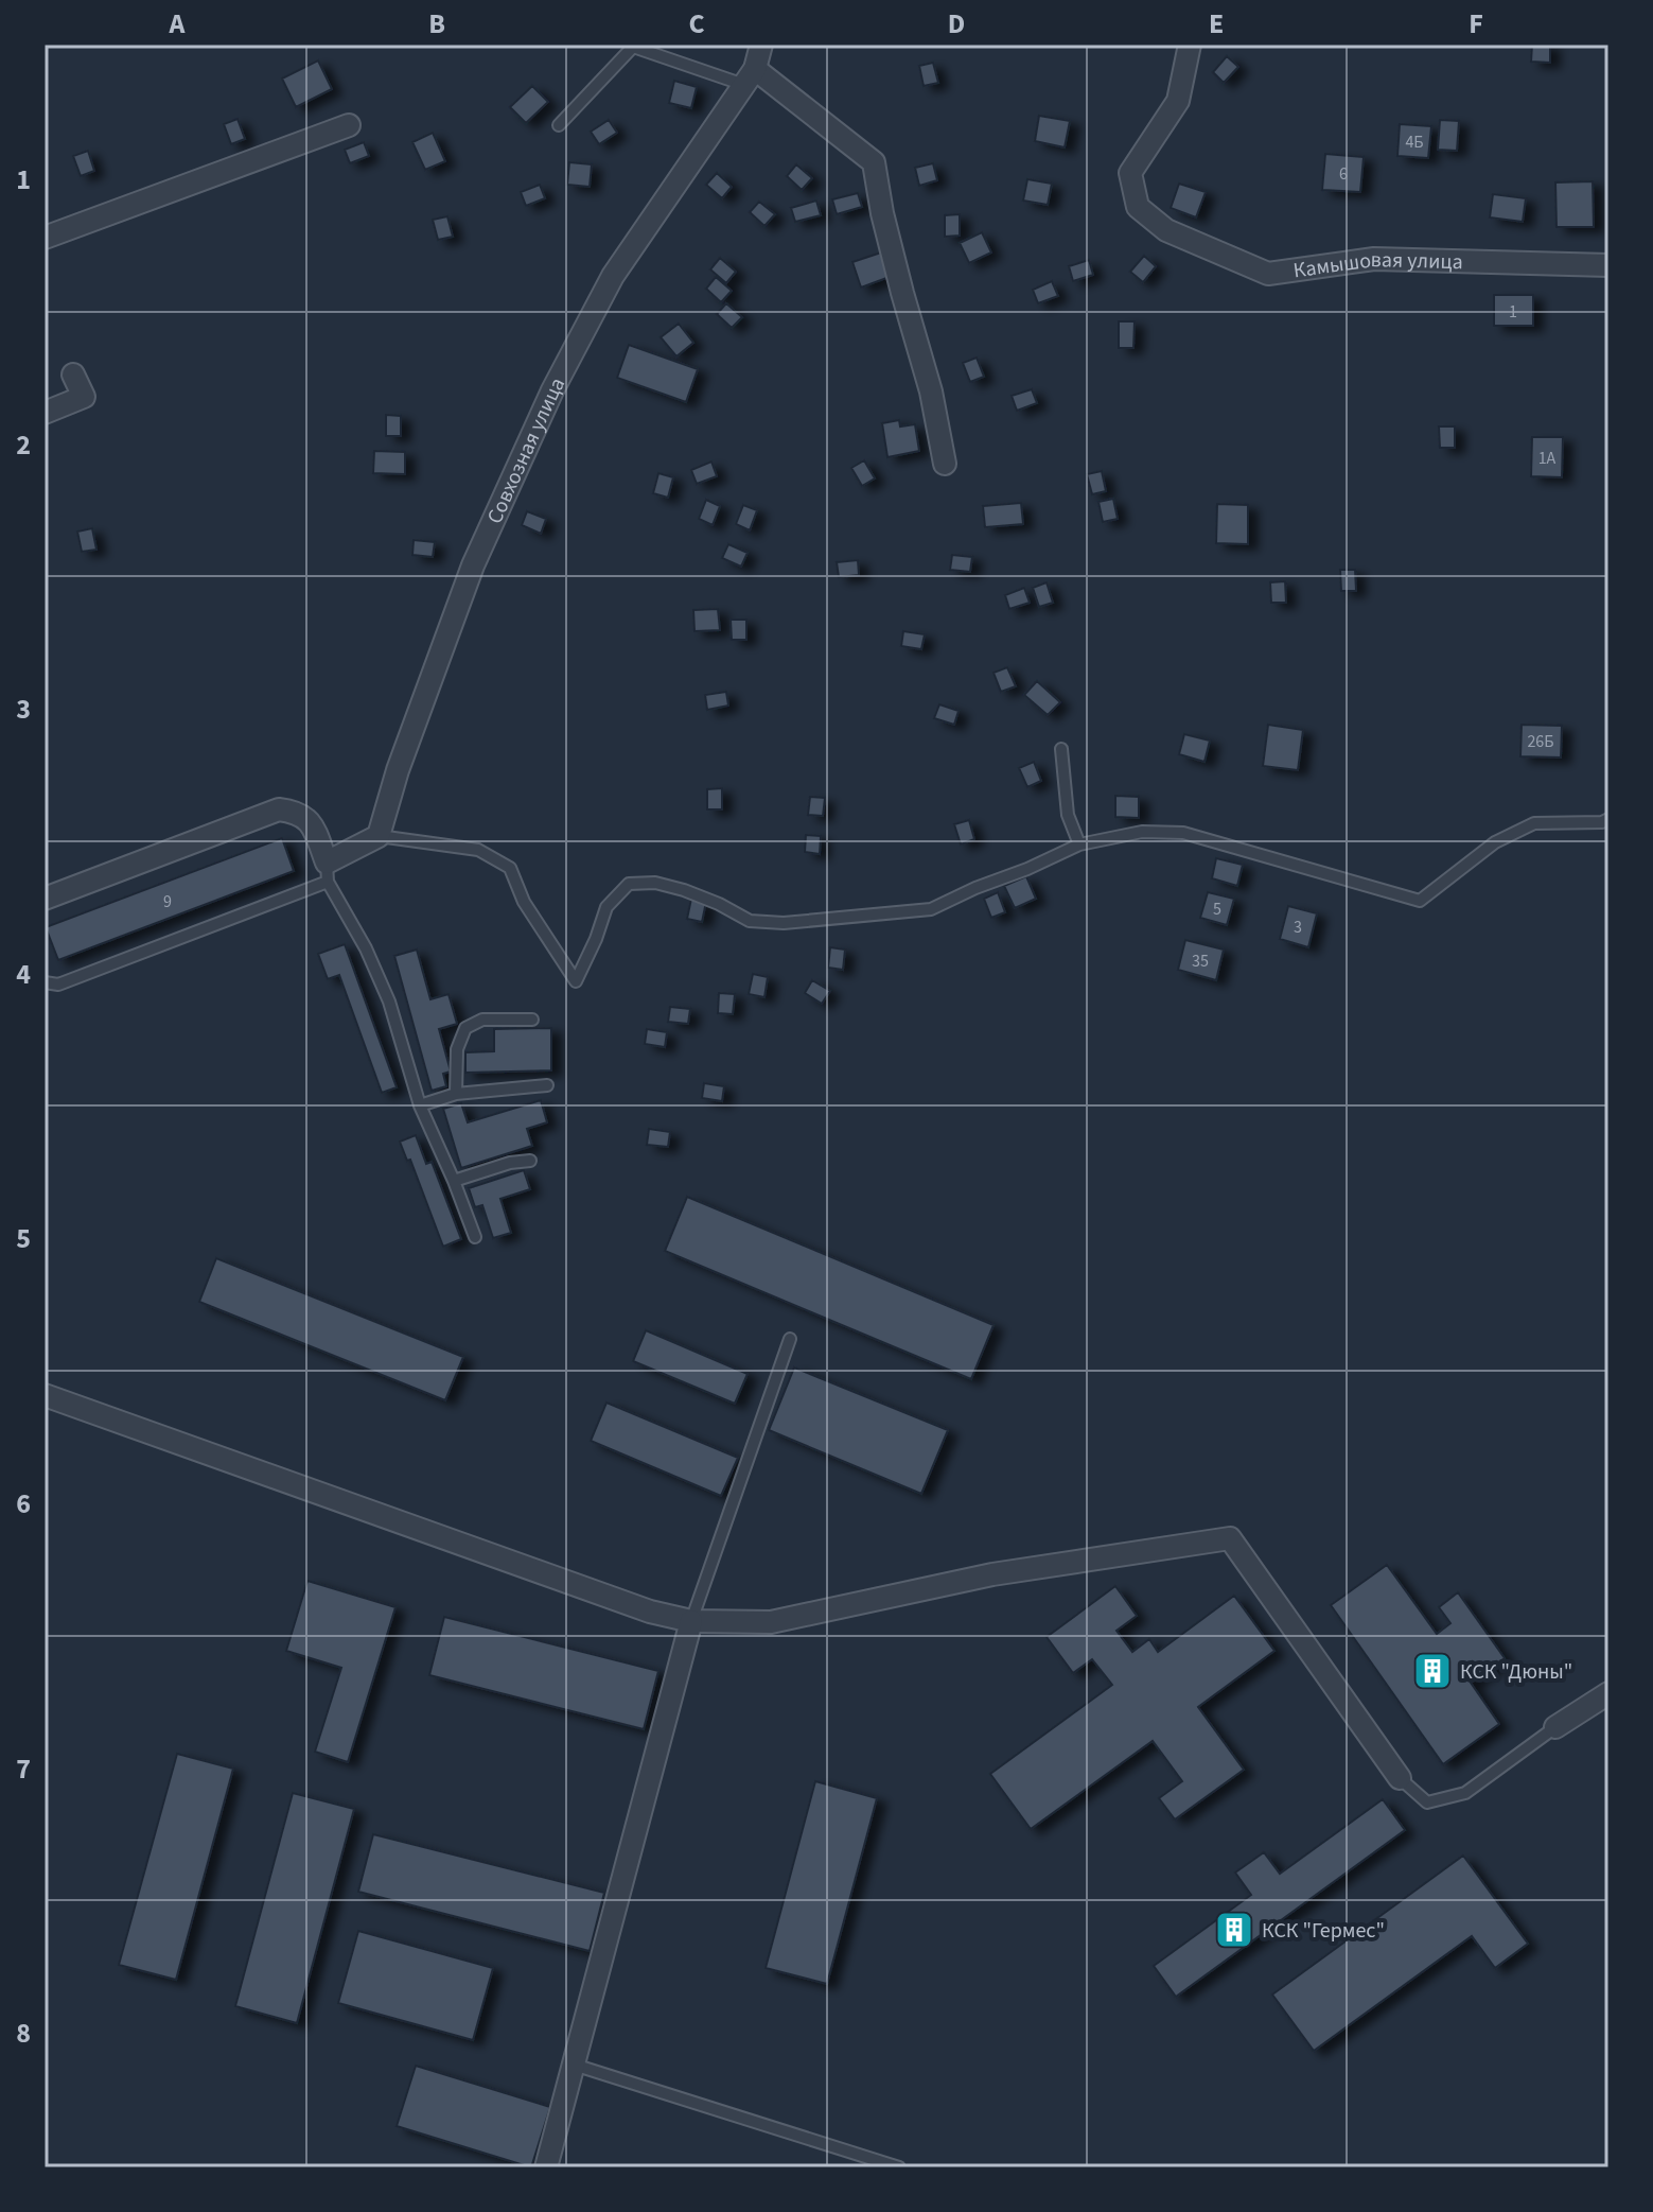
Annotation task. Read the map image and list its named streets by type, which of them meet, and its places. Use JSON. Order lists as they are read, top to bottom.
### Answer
{
  "streets": {
    "street": ["Камышовая улица", "Совхозная улица"]
  },
  "places": {
    "building": ["КСК \"Дюны\"", "КСК \"Гермес\""]
  },
  "house_numbers": [
    "4Б",
    "6",
    "1",
    "1А",
    "26Б",
    "9",
    "5",
    "3",
    "35"
  ],
  "grid": {
    "columns": [
      "A",
      "B",
      "C",
      "D",
      "E",
      "F"
    ],
    "rows": [
      "1",
      "2",
      "3",
      "4",
      "5",
      "6",
      "7",
      "8"
    ]
  }
}
